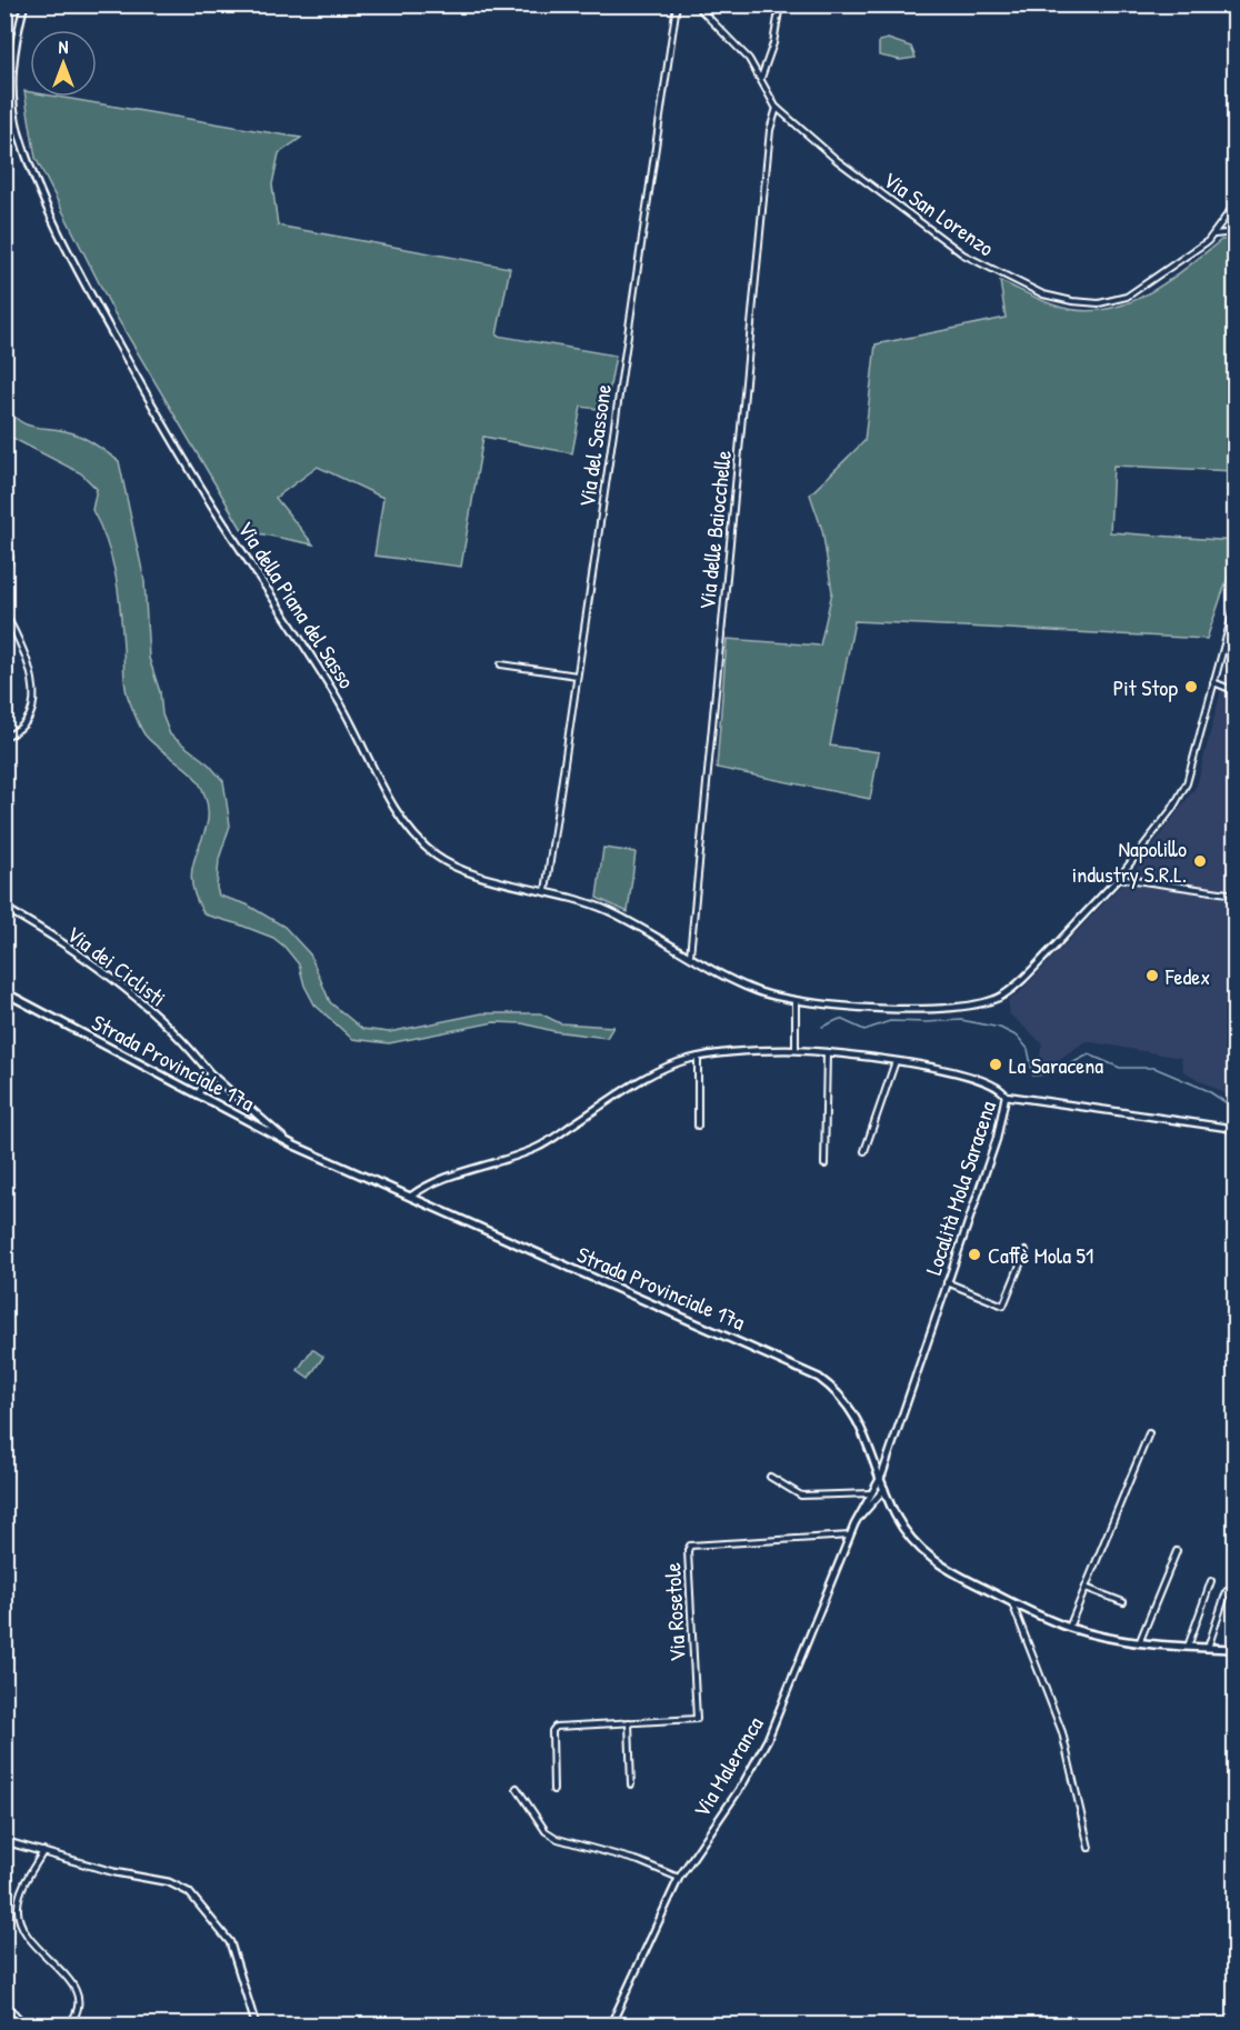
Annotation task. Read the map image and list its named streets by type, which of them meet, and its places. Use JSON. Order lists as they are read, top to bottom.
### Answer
{
  "streets": {
    "main road": ["Strada Provinciale 17a"],
    "street": [
      "Via San Lorenzo",
      "Via del Sassone",
      "Via delle Baiocchelle",
      "Via della Piana del Sasso",
      "Via dei Ciclisti",
      "Località Mola Saracena",
      "Via Rosetole",
      "Via Maleranca"
    ]
  },
  "crossings": [
    ["Via San Lorenzo", "Via delle Baiocchelle"],
    ["Via del Sassone", "Via della Piana del Sasso"],
    ["Via delle Baiocchelle", "Via della Piana del Sasso"],
    ["Via dei Ciclisti", "Strada Provinciale 17a"],
    ["Strada Provinciale 17a", "Località Mola Saracena"],
    ["Località Mola Saracena", "Via Maleranca"],
    ["Via Rosetole", "Via Maleranca"]
  ],
  "places": [
    "Pit Stop",
    "Napolillo industry S.R.L.",
    "Fedex",
    "La Saracena",
    "Caffè Mola 51"
  ],
  "north": "top"
}
